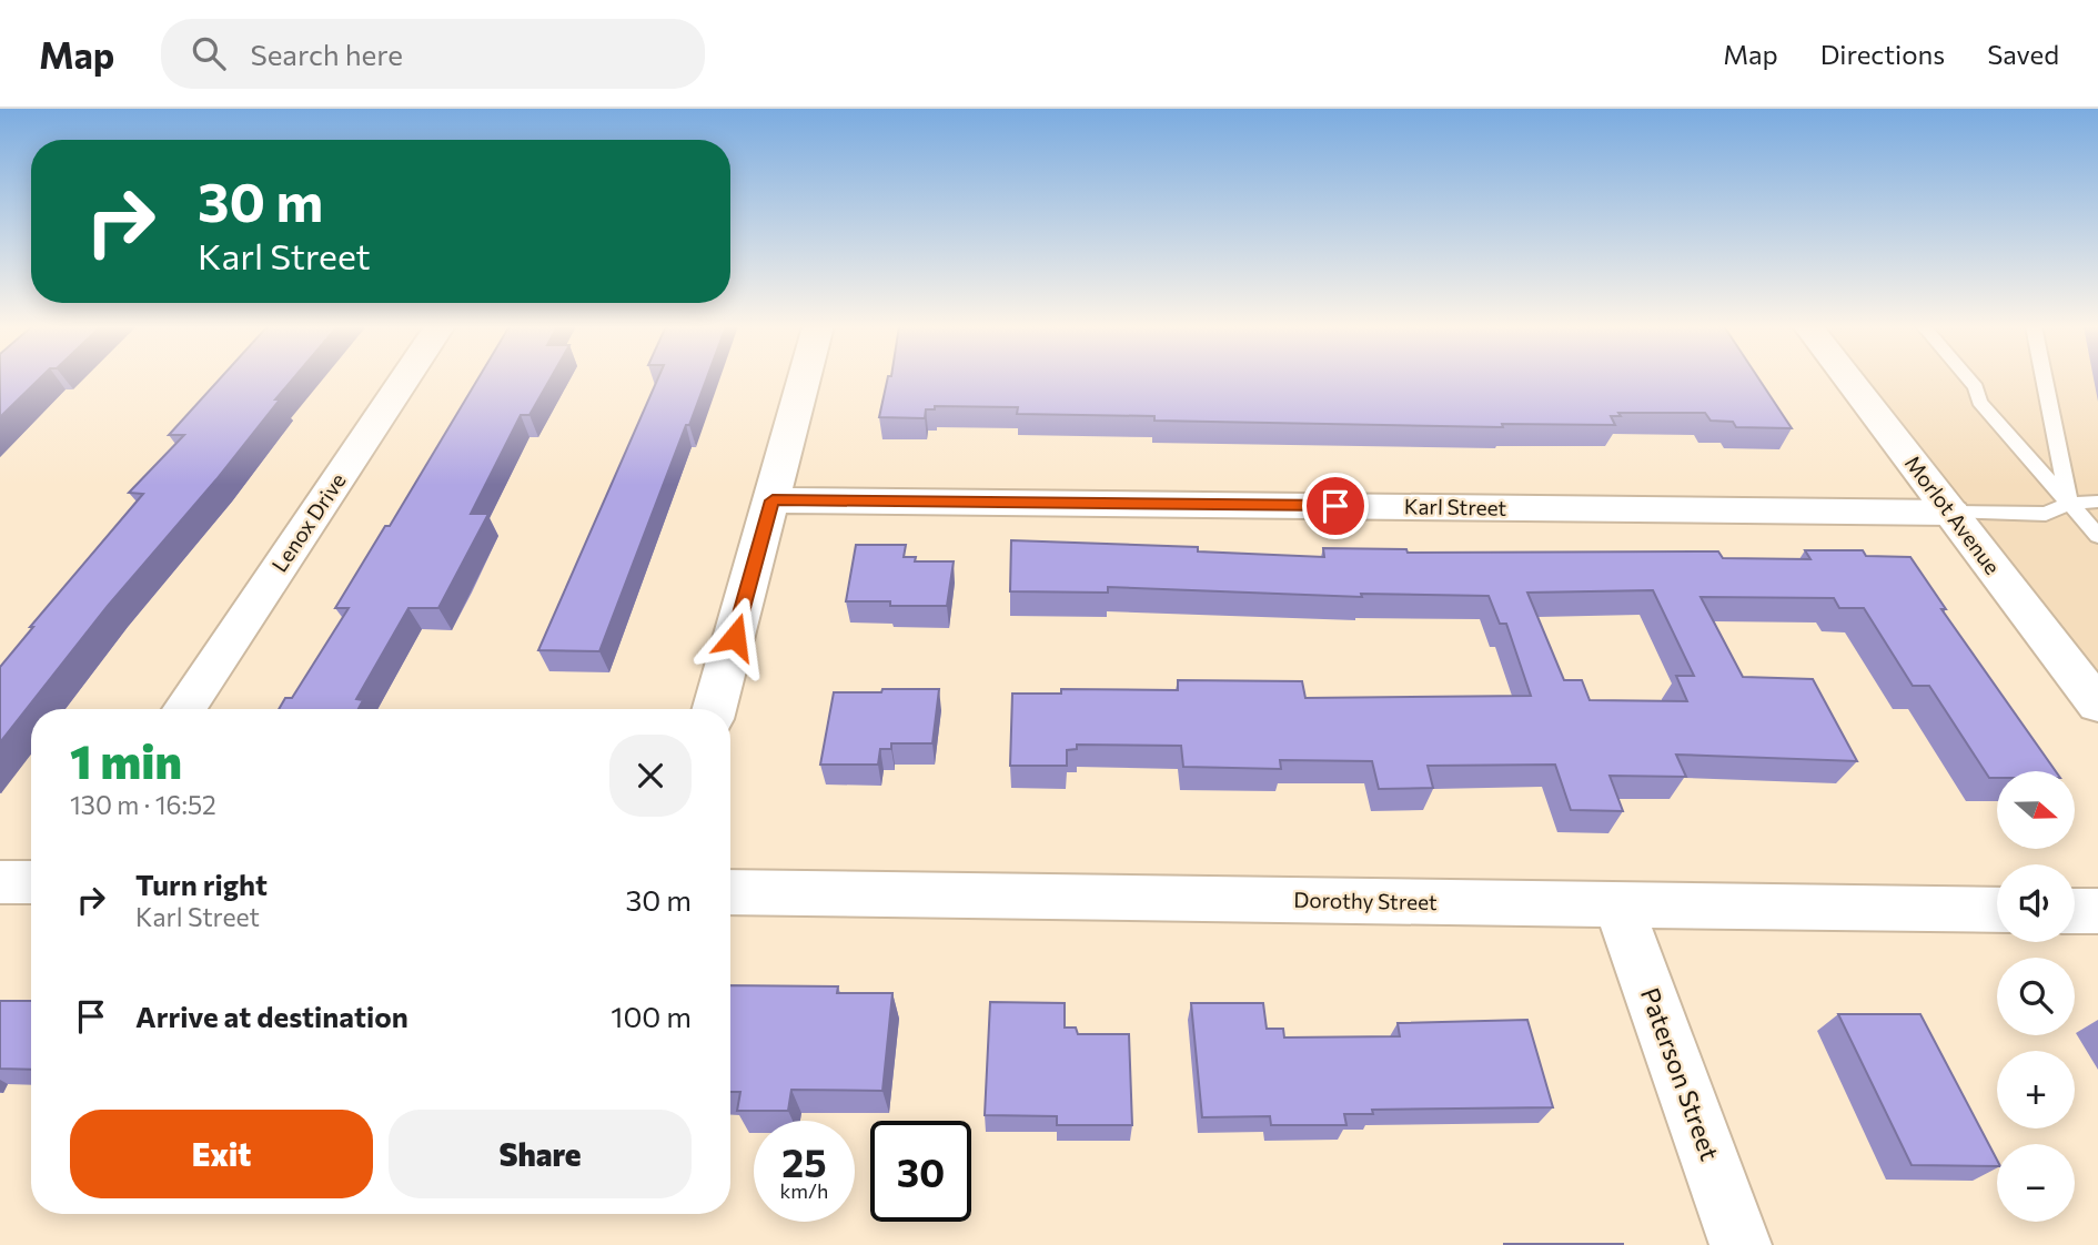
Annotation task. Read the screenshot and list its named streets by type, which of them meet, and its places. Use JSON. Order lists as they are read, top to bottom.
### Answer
{
  "streets": {
    "street": [
      "Karl Street",
      "Morlot Avenue",
      "Lenox Drive",
      "Dorothy Street",
      "Paterson Street"
    ]
  },
  "crossings": [
    ["Karl Street", "Morlot Avenue"],
    ["Dorothy Street", "Paterson Street"]
  ],
  "north": "right",
  "page": {
    "header": "Map",
    "search": "Search here",
    "nav": ["Map", "Directions", "Saved"],
    "turn": ["30 m", "Karl Street"],
    "heading": ["1 min", "130 m · 16:52"],
    "map_buttons": ["+", "−"],
    "list": [
      {
        "name": "Turn right",
        "note": "Karl Street",
        "value": "30 m"
      },
      {
        "name": "Arrive at destination",
        "value": "100 m"
      }
    ],
    "buttons": ["Exit", "Share"],
    "speed": "25 km/h",
    "limit": "30"
  }
}
